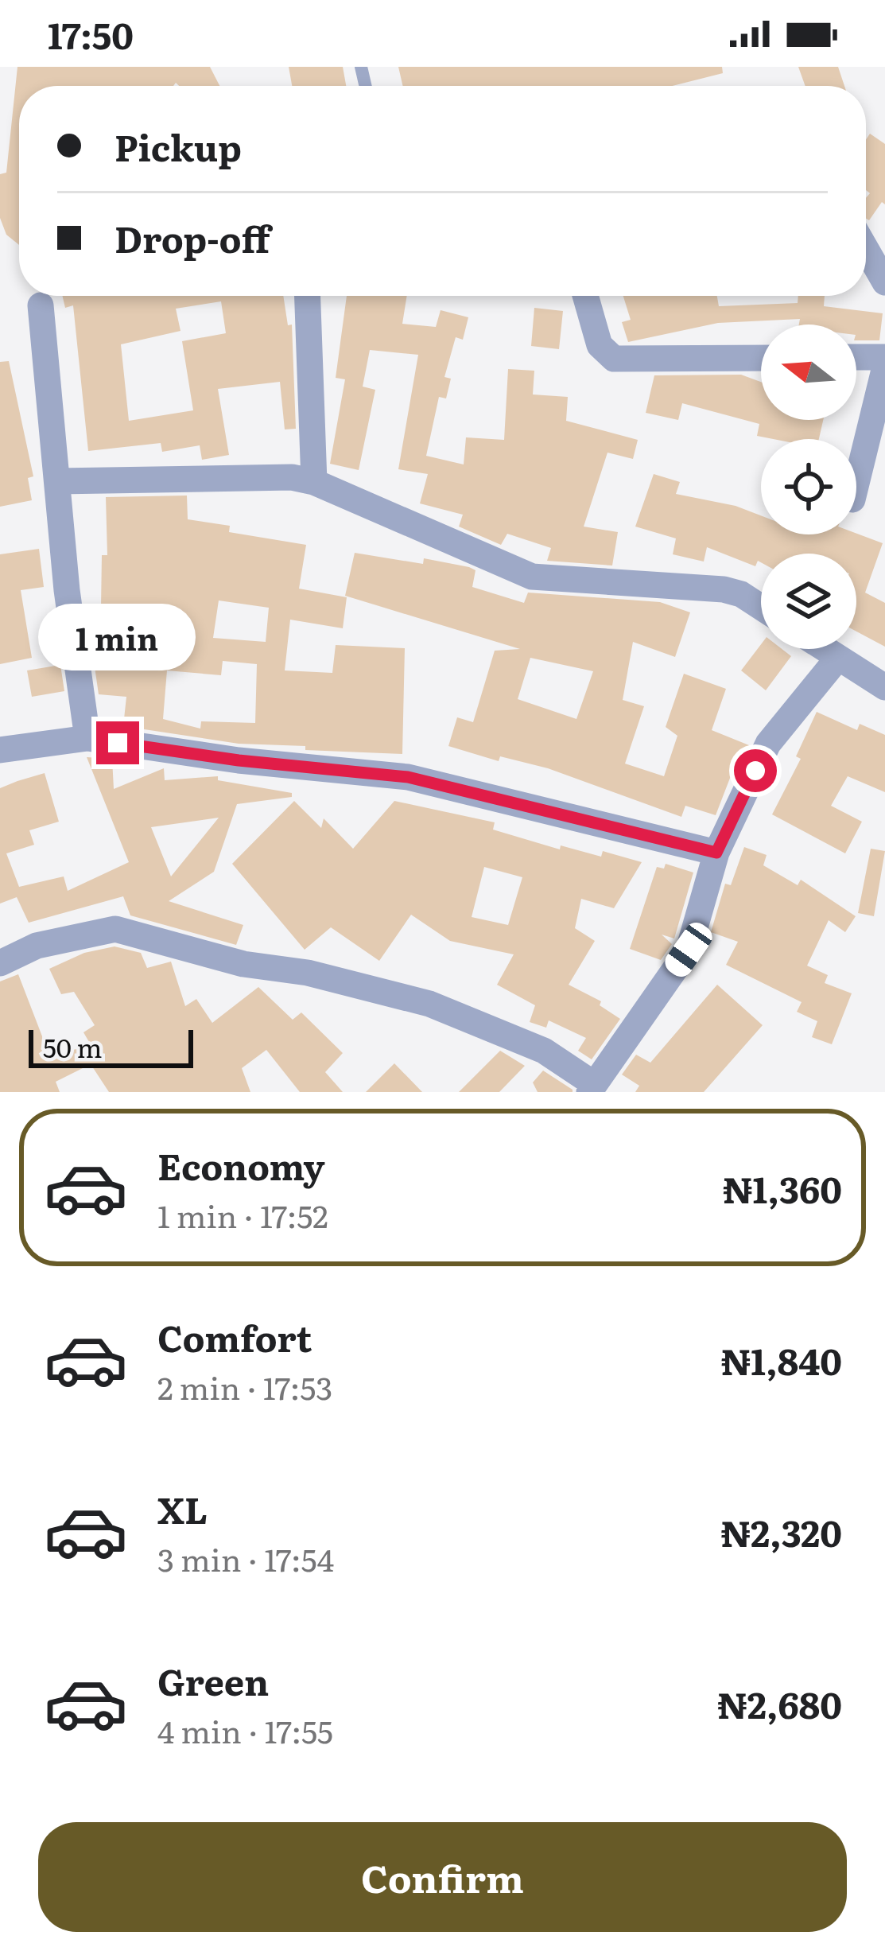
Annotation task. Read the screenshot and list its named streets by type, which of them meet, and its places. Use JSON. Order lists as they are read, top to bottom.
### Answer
{
  "scale_bar": "50 m",
  "north": "left",
  "page": {
    "status": "17:50",
    "banner": ["Pickup", "Drop-off"],
    "bubble": "1 min",
    "scale": "50 m",
    "list": [
      {
        "name": "Economy",
        "note": "1 min · 17:52",
        "value": "₦1,360"
      },
      {
        "name": "Comfort",
        "note": "2 min · 17:53",
        "value": "₦1,840"
      },
      {
        "name": "XL",
        "note": "3 min · 17:54",
        "value": "₦2,320"
      },
      {
        "name": "Green",
        "note": "4 min · 17:55",
        "value": "₦2,680"
      }
    ],
    "buttons": "Confirm"
  }
}
